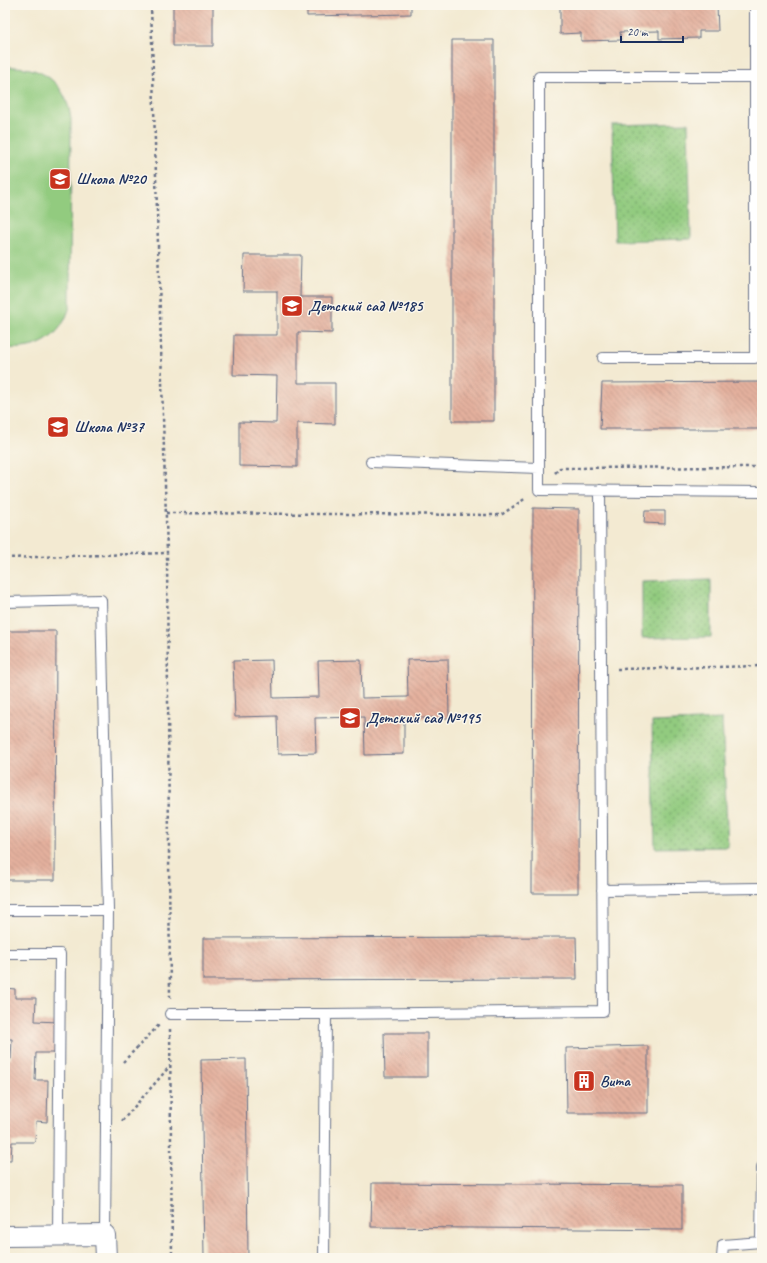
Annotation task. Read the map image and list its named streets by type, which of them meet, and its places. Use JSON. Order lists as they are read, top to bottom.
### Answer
{
  "places": {
    "school or university": [
      "Школа №20",
      "Детский сад №185",
      "Школа №37",
      "Детский сад №195"
    ],
    "building": ["Вита"]
  },
  "scale_bar": "20 m"
}
